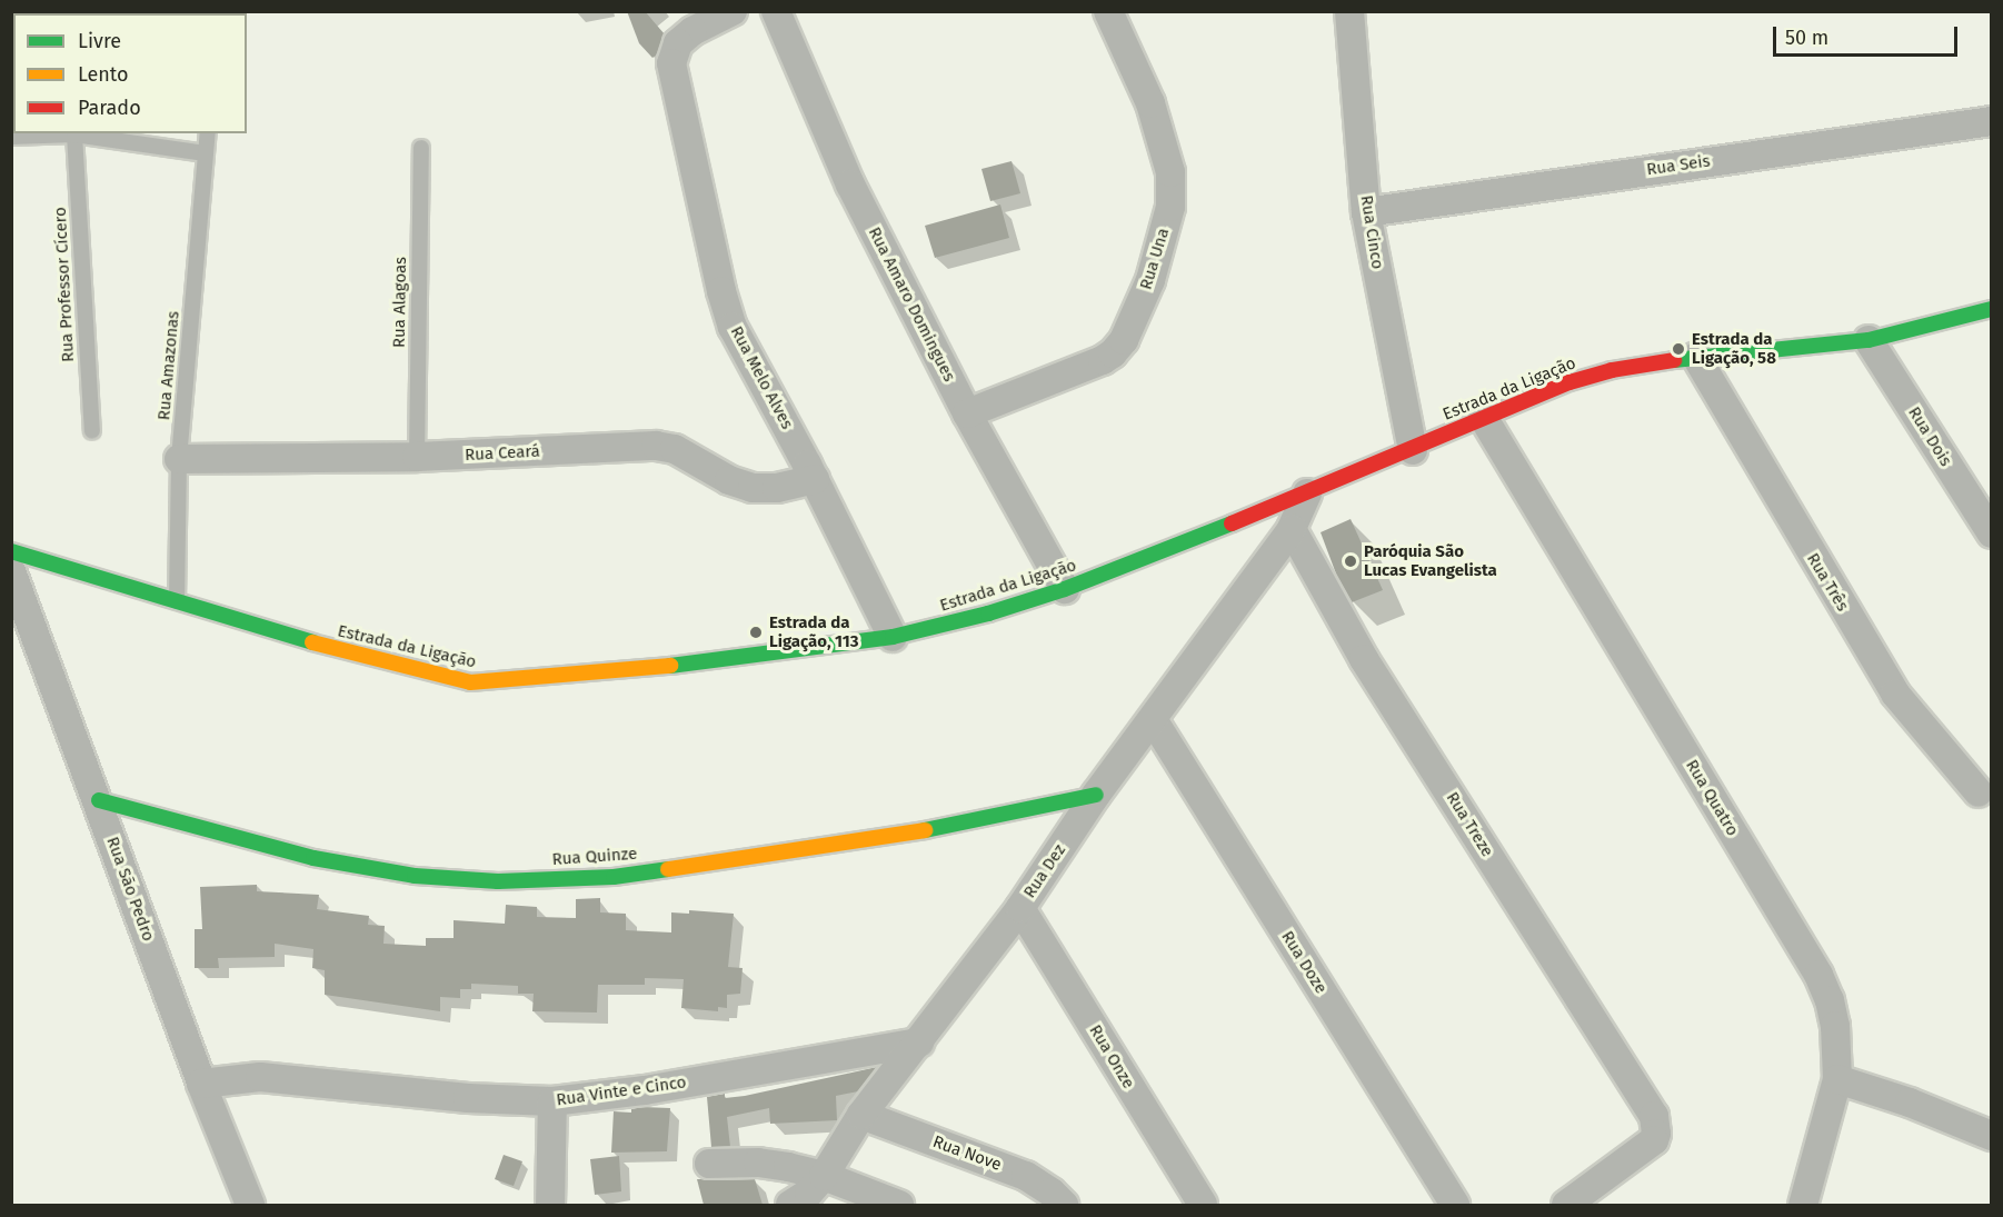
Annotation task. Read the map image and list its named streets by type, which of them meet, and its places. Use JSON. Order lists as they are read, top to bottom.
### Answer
{
  "streets": {
    "street": [
      "Rua Seis",
      "Rua Cinco",
      "Rua Una",
      "Rua Amaro Domingues",
      "Rua Melo Alves",
      "Estrada da Ligação",
      "Rua Dois",
      "Rua Ceará",
      "Rua Três",
      "Rua Quatro",
      "Rua Treze",
      "Rua Quinze",
      "Rua Dez",
      "Rua São Pedro",
      "Rua Doze",
      "Rua Onze",
      "Rua Vinte e Cinco",
      "Rua Nove"
    ],
    "lane": ["Rua Professor Cícero", "Rua Alagoas", "Rua Amazonas"]
  },
  "crossings": [
    ["Rua Seis", "Rua Cinco"],
    ["Rua Cinco", "Estrada da Ligação"],
    ["Rua Una", "Rua Amaro Domingues"],
    ["Rua Alagoas", "Rua Ceará"],
    ["Rua Amaro Domingues", "Estrada da Ligação"],
    ["Rua Amazonas", "Estrada da Ligação"],
    ["Rua Amazonas", "Rua Ceará"],
    ["Rua Melo Alves", "Estrada da Ligação"],
    ["Rua Melo Alves", "Rua Ceará"],
    ["Estrada da Ligação", "Rua Dois"],
    ["Estrada da Ligação", "Rua Três"],
    ["Estrada da Ligação", "Rua Quatro"],
    ["Rua Treze", "Rua Dez"],
    ["Rua Quinze", "Rua Dez"],
    ["Rua Quinze", "Rua São Pedro"],
    ["Rua Dez", "Rua Doze"],
    ["Rua Dez", "Rua Onze"],
    ["Rua Dez", "Rua Vinte e Cinco"],
    ["Rua Dez", "Rua Nove"],
    ["Rua São Pedro", "Rua Vinte e Cinco"]
  ],
  "places": ["Estrada da Ligação, 58", "Paróquia São Lucas Evangelista", "Estrada da Ligação, 113"],
  "legend": ["Livre", "Lento", "Parado"],
  "scale_bar": "50 m"
}
